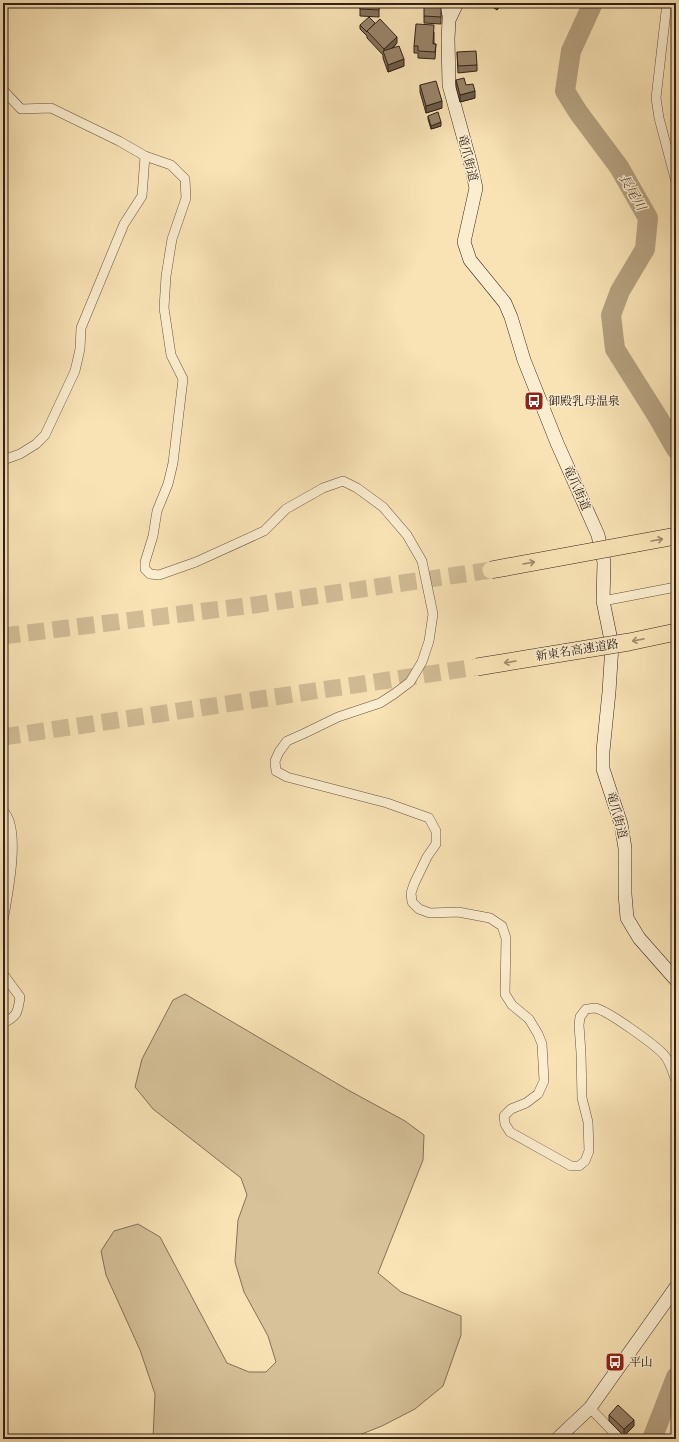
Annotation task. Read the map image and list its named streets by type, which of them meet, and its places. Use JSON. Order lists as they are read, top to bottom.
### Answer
{
  "streets": {
    "highway": ["新東名高速道路"],
    "main road": ["竜爪街道"]
  },
  "water": ["長尾川"],
  "places": {
    "bus stop": ["御殿乳母温泉", "平山"]
  }
}
